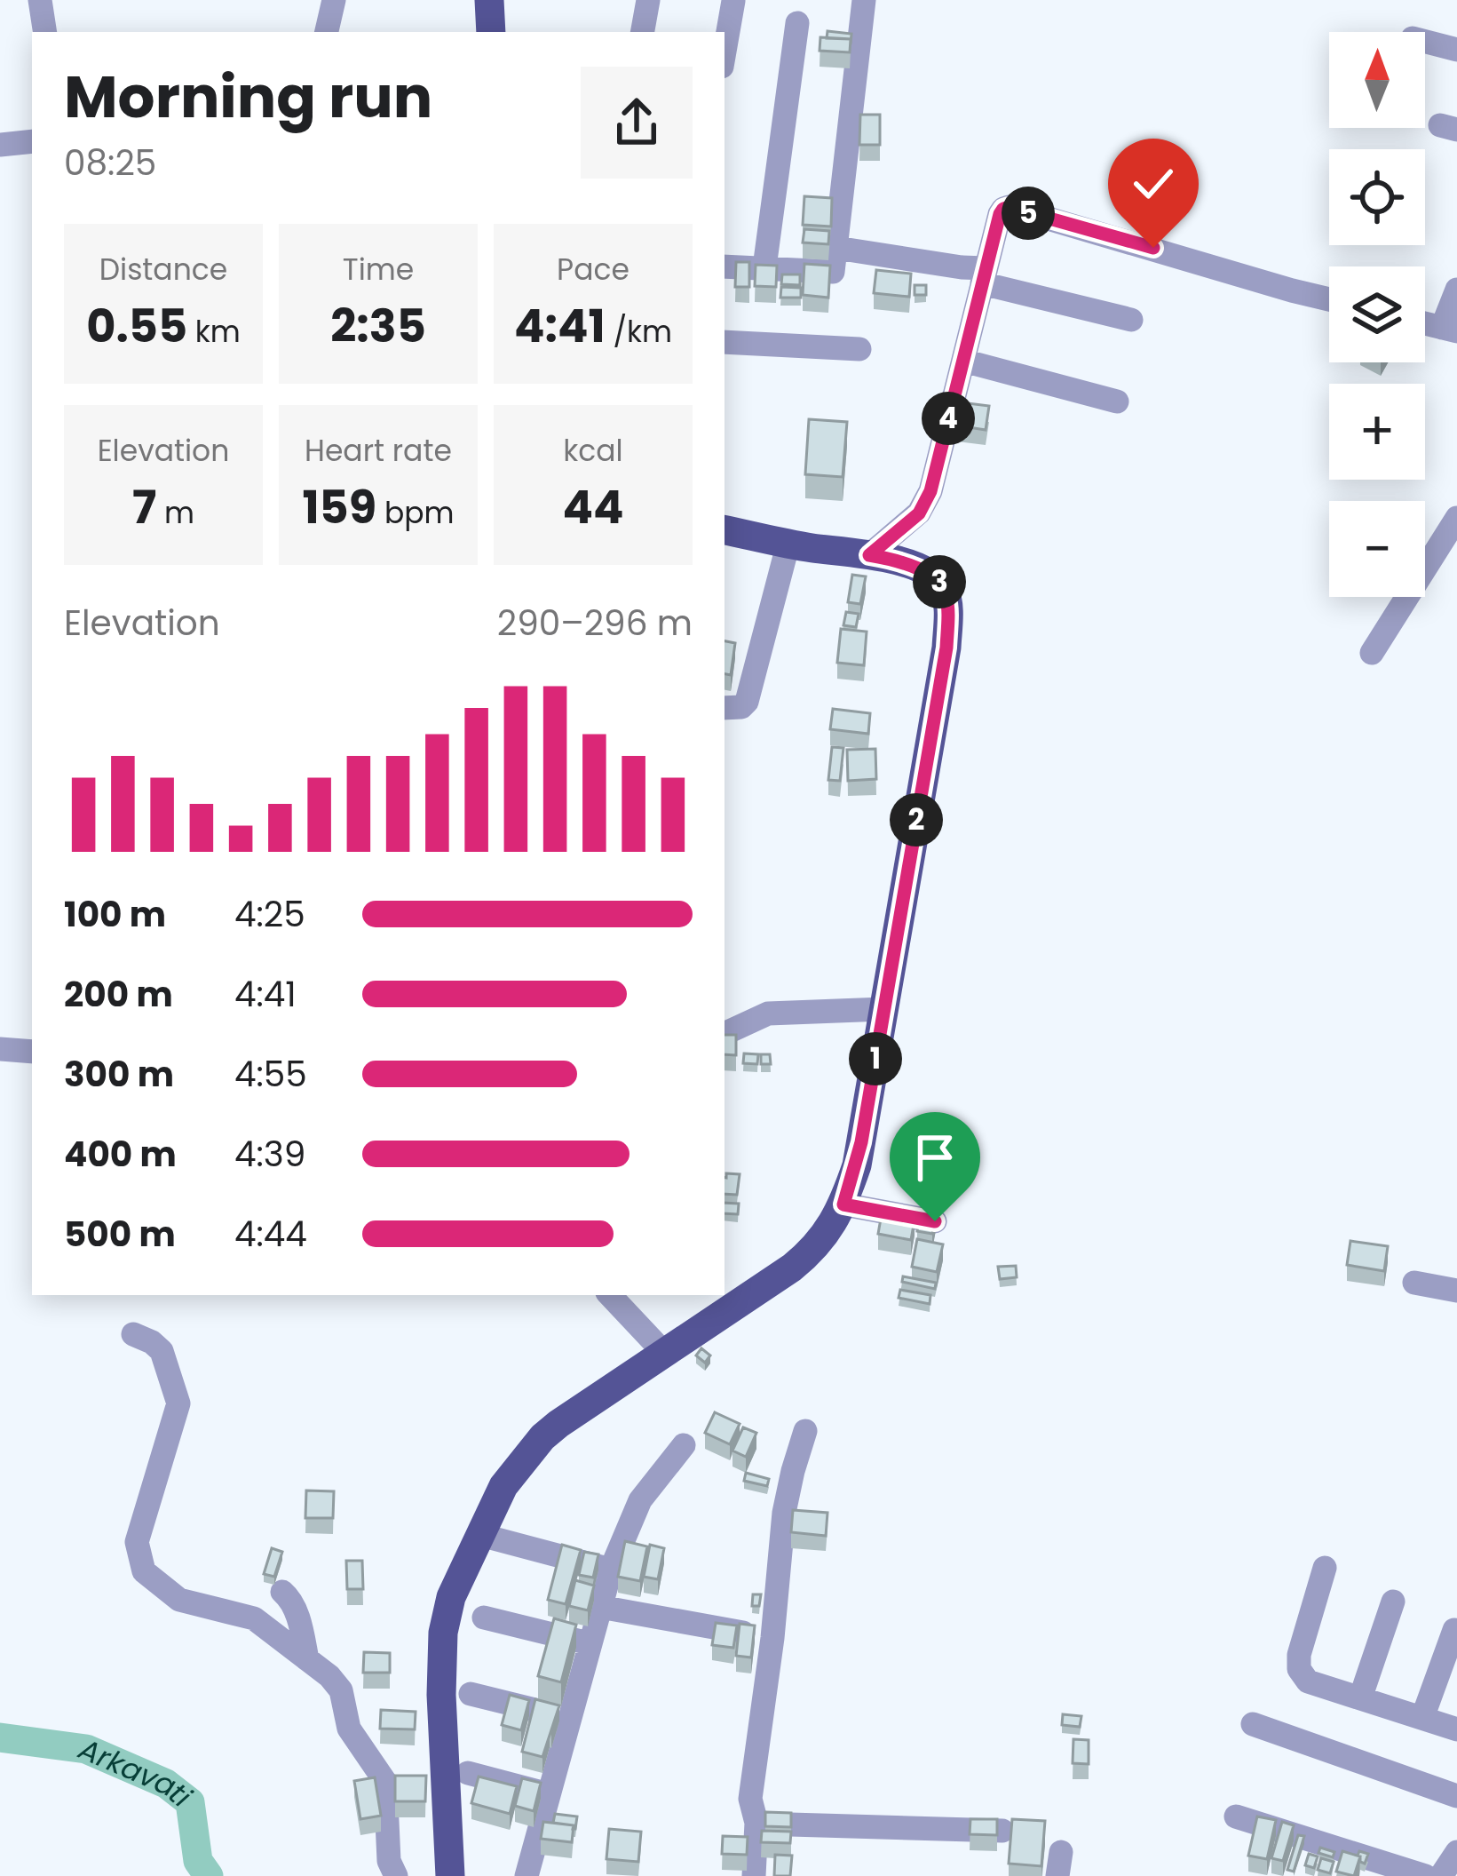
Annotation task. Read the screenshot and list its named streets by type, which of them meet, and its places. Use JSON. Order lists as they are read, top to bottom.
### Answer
{
  "water": ["Arkavati"],
  "north": "top",
  "page": {
    "map_buttons": ["+", "−"],
    "heading": ["Morning run", "08:25"],
    "pins": [
      "5",
      "4",
      "3",
      "2",
      "1"
    ],
    "stats": [
      ["Distance", "0.55 km"],
      ["Time", "2:35"],
      ["Pace", "4:41 /km"],
      ["Elevation", "7 m"],
      ["Heart rate", "159 bpm"],
      ["kcal", "44"]
    ],
    "chart": ["Elevation", "290–296 m"],
    "list": [
      {
        "name": "100 m",
        "note": "4:25"
      },
      {
        "name": "200 m",
        "note": "4:41"
      },
      {
        "name": "300 m",
        "note": "4:55"
      },
      {
        "name": "400 m",
        "note": "4:39"
      },
      {
        "name": "500 m",
        "note": "4:44"
      }
    ]
  }
}
